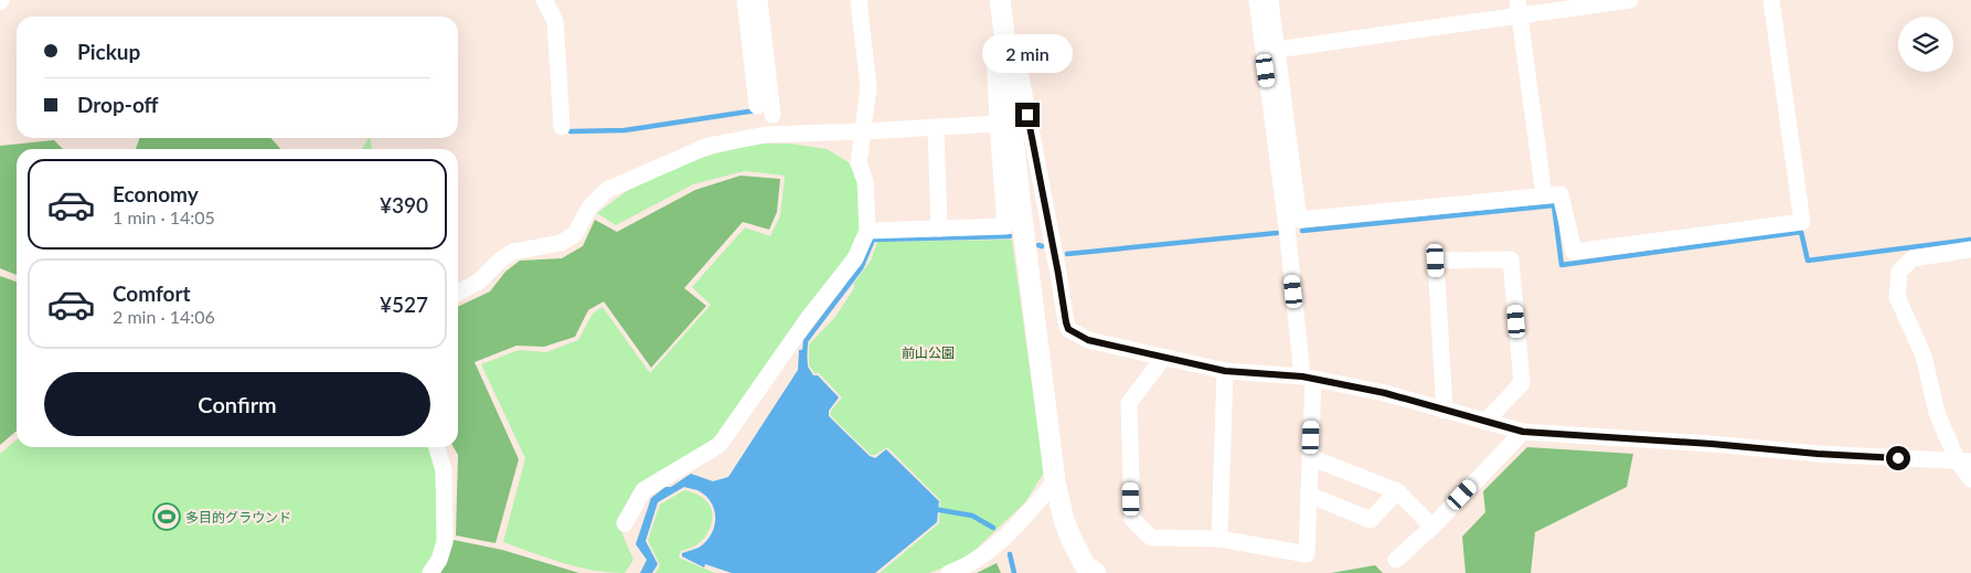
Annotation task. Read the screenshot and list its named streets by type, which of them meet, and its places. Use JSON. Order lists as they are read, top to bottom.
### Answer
{
  "parks": ["前山公園"],
  "places": {
    "sports": ["多目的グラウンド"]
  },
  "page": {
    "banner": ["Pickup", "Drop-off"],
    "bubble": "2 min",
    "list": [
      {
        "name": "Economy",
        "note": "1 min · 14:05",
        "value": "¥390"
      },
      {
        "name": "Comfort",
        "note": "2 min · 14:06",
        "value": "¥527"
      }
    ],
    "buttons": "Confirm"
  }
}
